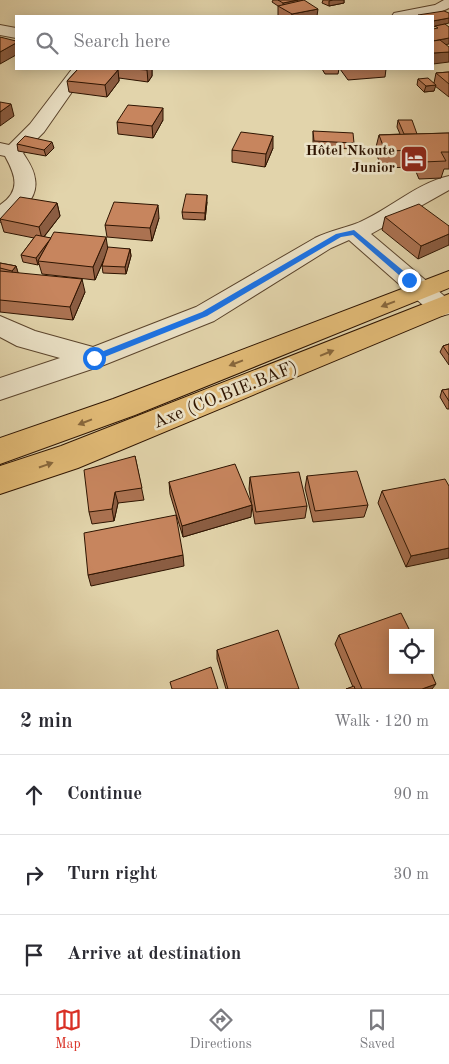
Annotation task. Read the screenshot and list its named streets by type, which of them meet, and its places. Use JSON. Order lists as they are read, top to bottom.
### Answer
{
  "streets": {
    "highway": ["Axe (CO.BIE.BAF)"]
  },
  "places": {
    "hotel": ["Hôtel Nkoute Junior"]
  },
  "page": {
    "search": "Search here",
    "heading": ["2 min", "Walk · 120 m"],
    "list": [
      ["Continue", "90 m"],
      ["Turn right", "30 m"],
      "Arrive at destination"
    ],
    "nav": ["Map", "Directions", "Saved"]
  }
}
